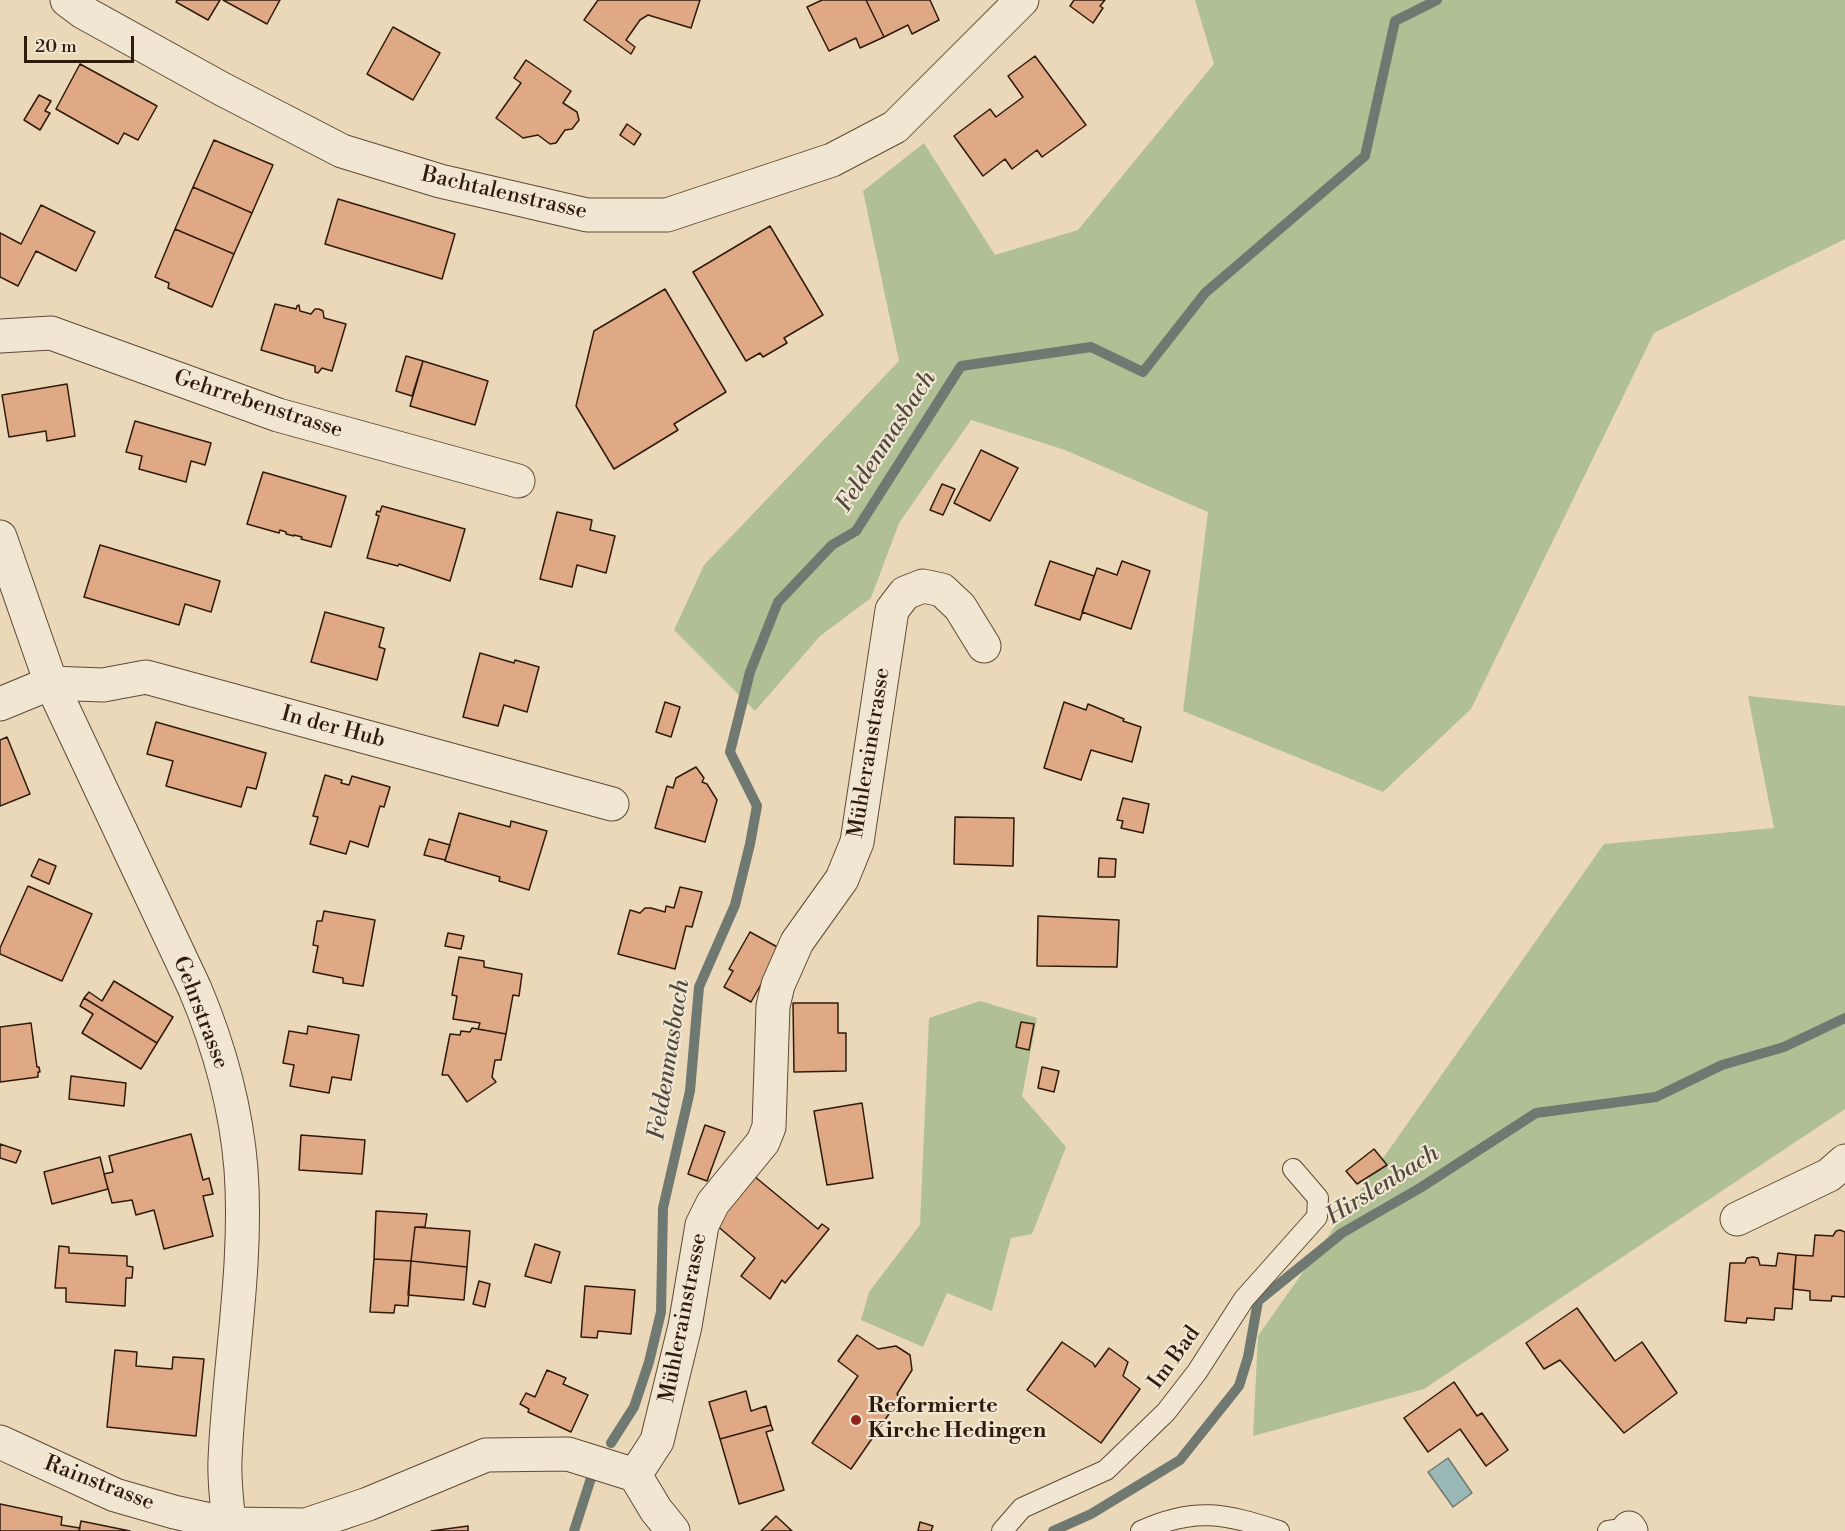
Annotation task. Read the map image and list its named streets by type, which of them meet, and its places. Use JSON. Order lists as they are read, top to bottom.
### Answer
{
  "streets": {
    "street": [
      "Bachtalenstrasse",
      "Gehrrebenstrasse",
      "In der Hub",
      "Mühlerainstrasse",
      "Gehrstrasse",
      "Rainstrasse"
    ],
    "lane": ["Im Bad"]
  },
  "crossings": [
    ["In der Hub", "Gehrstrasse"],
    ["Mühlerainstrasse", "Rainstrasse"],
    ["Gehrstrasse", "Rainstrasse"]
  ],
  "water": ["Feldenmasbach", "Hirslenbach"],
  "places": ["Reformierte Kirche Hedingen"],
  "scale_bar": "20 m"
}
